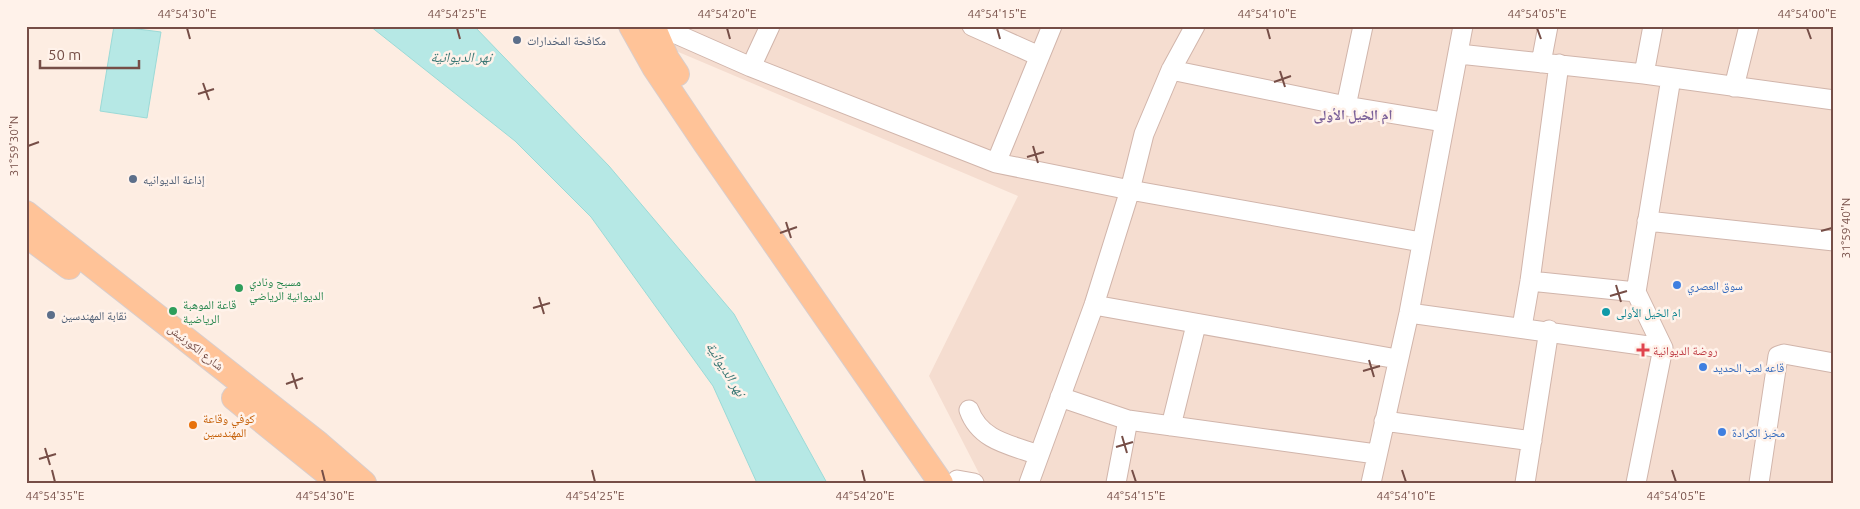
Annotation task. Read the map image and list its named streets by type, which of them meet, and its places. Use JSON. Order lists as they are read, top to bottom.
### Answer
{
  "streets": {
    "main road": ["شارع الكورنيش"]
  },
  "districts": ["ام الخيل الأولى"],
  "water": ["نهر الديوانية"],
  "places": {
    "other": [
      "مكافحة المخدارات",
      "إذاعة الديوانيه",
      "سوق العصري",
      "مسبح ونادي الديوانية الرياضي",
      "قاعة الموهبة الرياضية",
      "ام الخيل الأولى",
      "نقابة المهندسين",
      "قاعه لعب الحديد",
      "كوفي وقاعة المهندسين",
      "مخبز الكرادة"
    ],
    "health": ["روضة الديوانية"]
  },
  "scale_bar": "50 m",
  "coordinates": [
    "44°54'30\"E",
    "44°54'25\"E",
    "44°54'20\"E",
    "44°54'15\"E",
    "44°54'10\"E",
    "44°54'05\"E",
    "44°54'00\"E",
    "31°59'30\"N",
    "31°59'40\"N",
    "44°54'35\"E"
  ]
}
